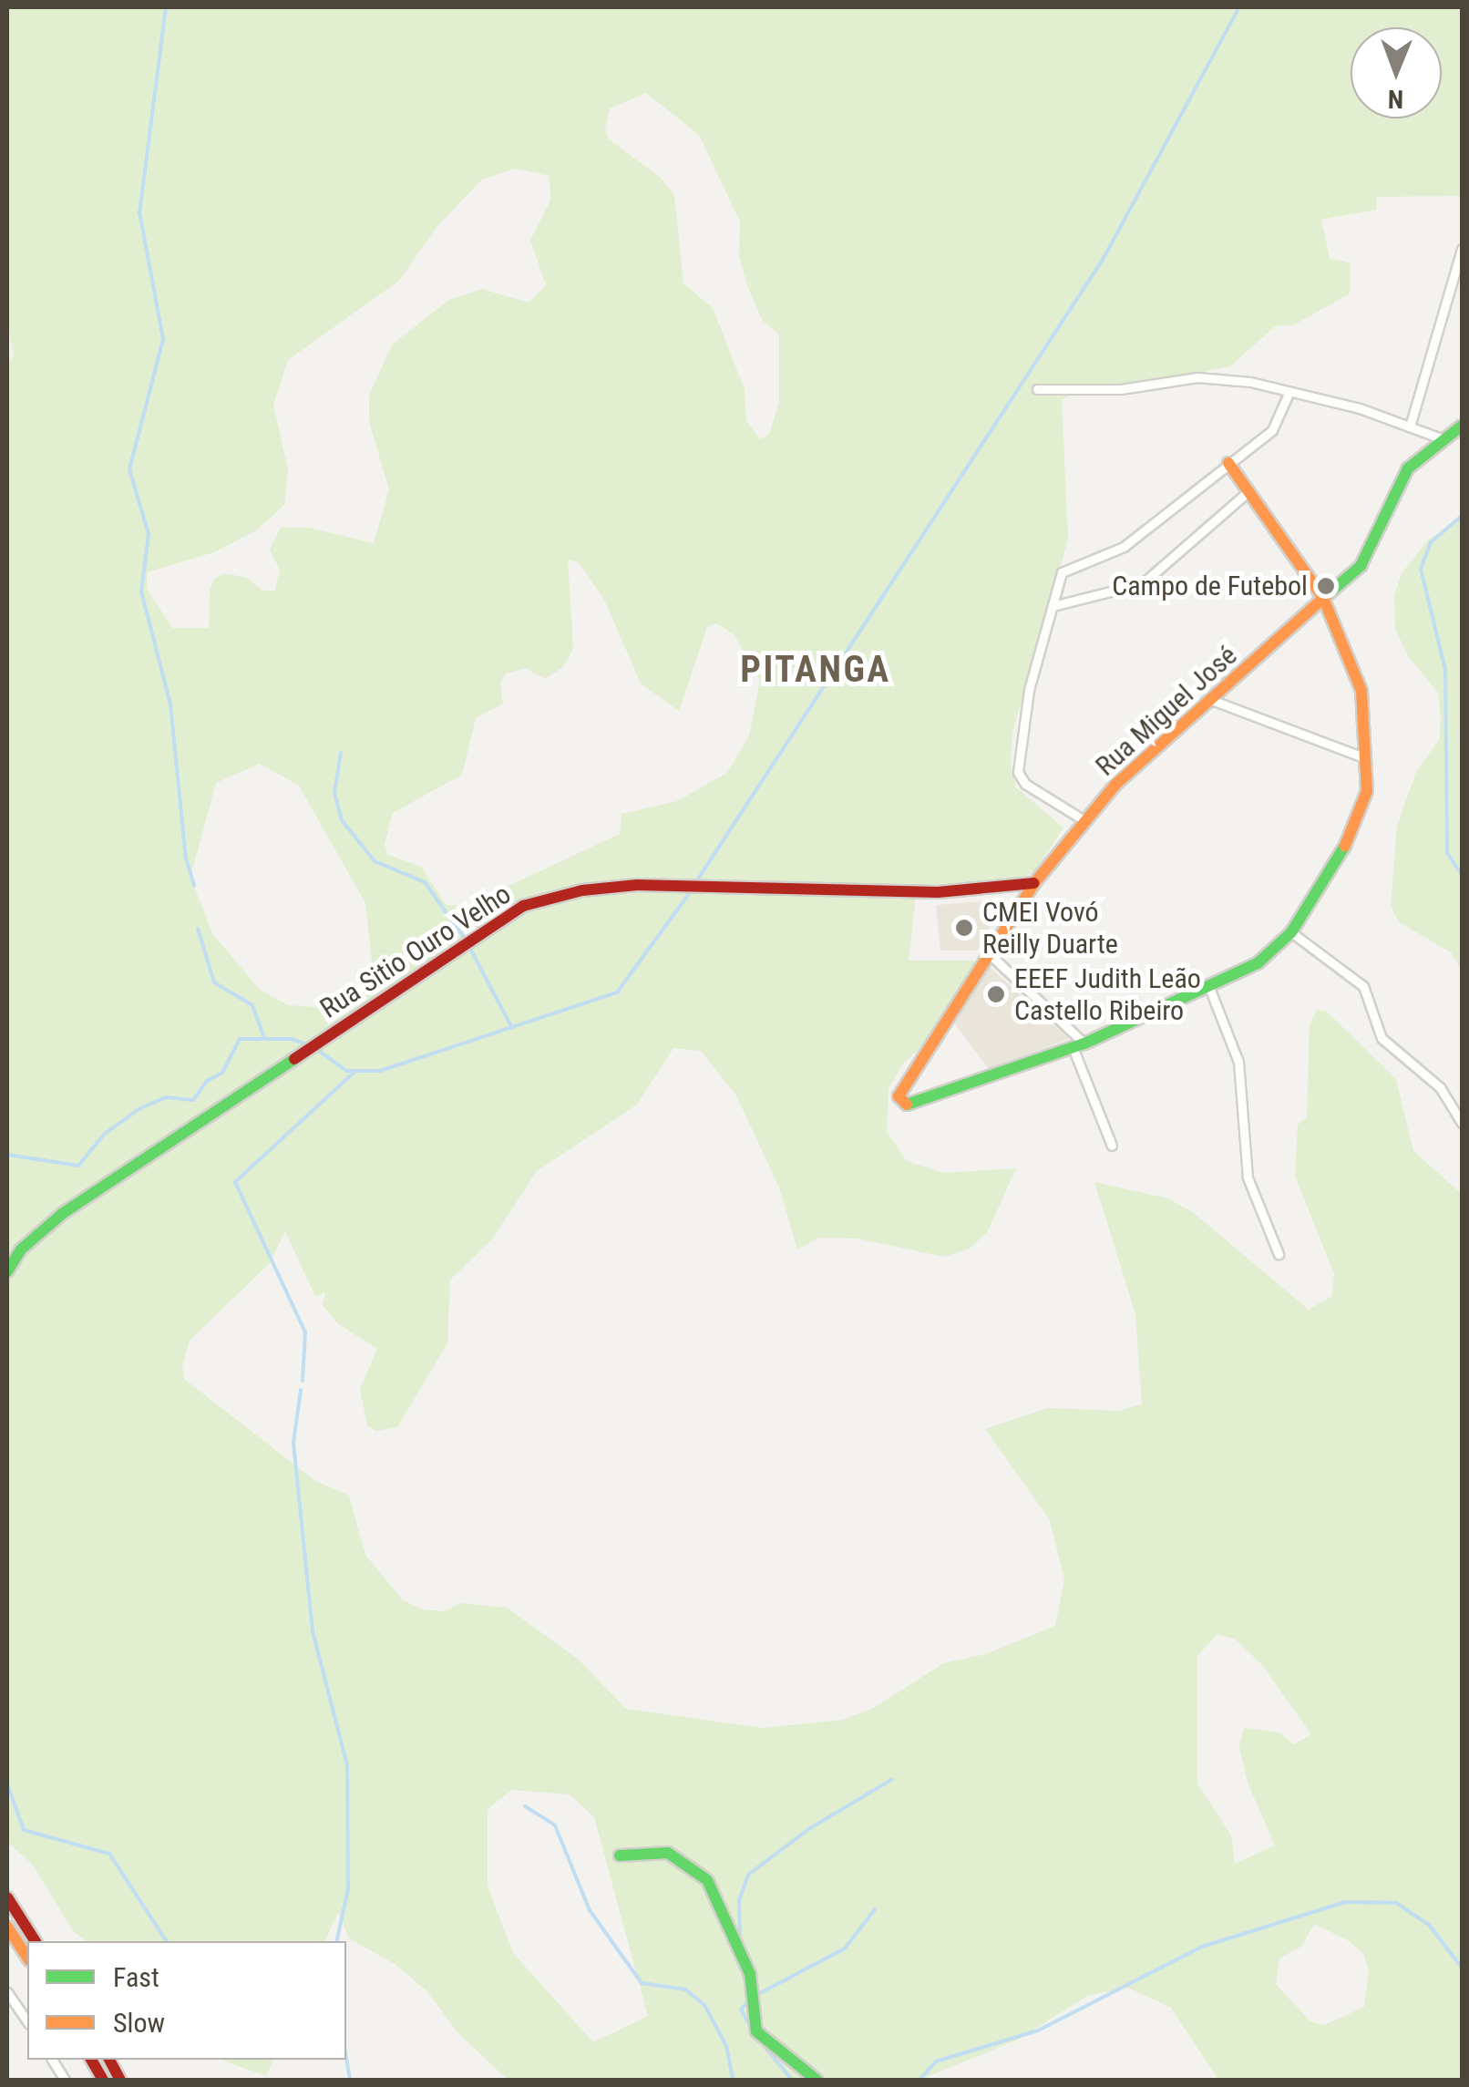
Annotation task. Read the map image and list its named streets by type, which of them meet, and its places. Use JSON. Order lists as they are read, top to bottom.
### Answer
{
  "streets": {
    "street": ["Rua Miguel José", "Rua Sitio Ouro Velho"]
  },
  "crossings": [
    ["Rua Miguel José", "Rua Sitio Ouro Velho"]
  ],
  "districts": ["PITANGA"],
  "places": ["Campo de Futebol", "CMEI Vovó Reilly Duarte", "EEEF Judith Leão Castello Ribeiro"],
  "legend": ["Fast", "Slow"],
  "north": "bottom"
}
